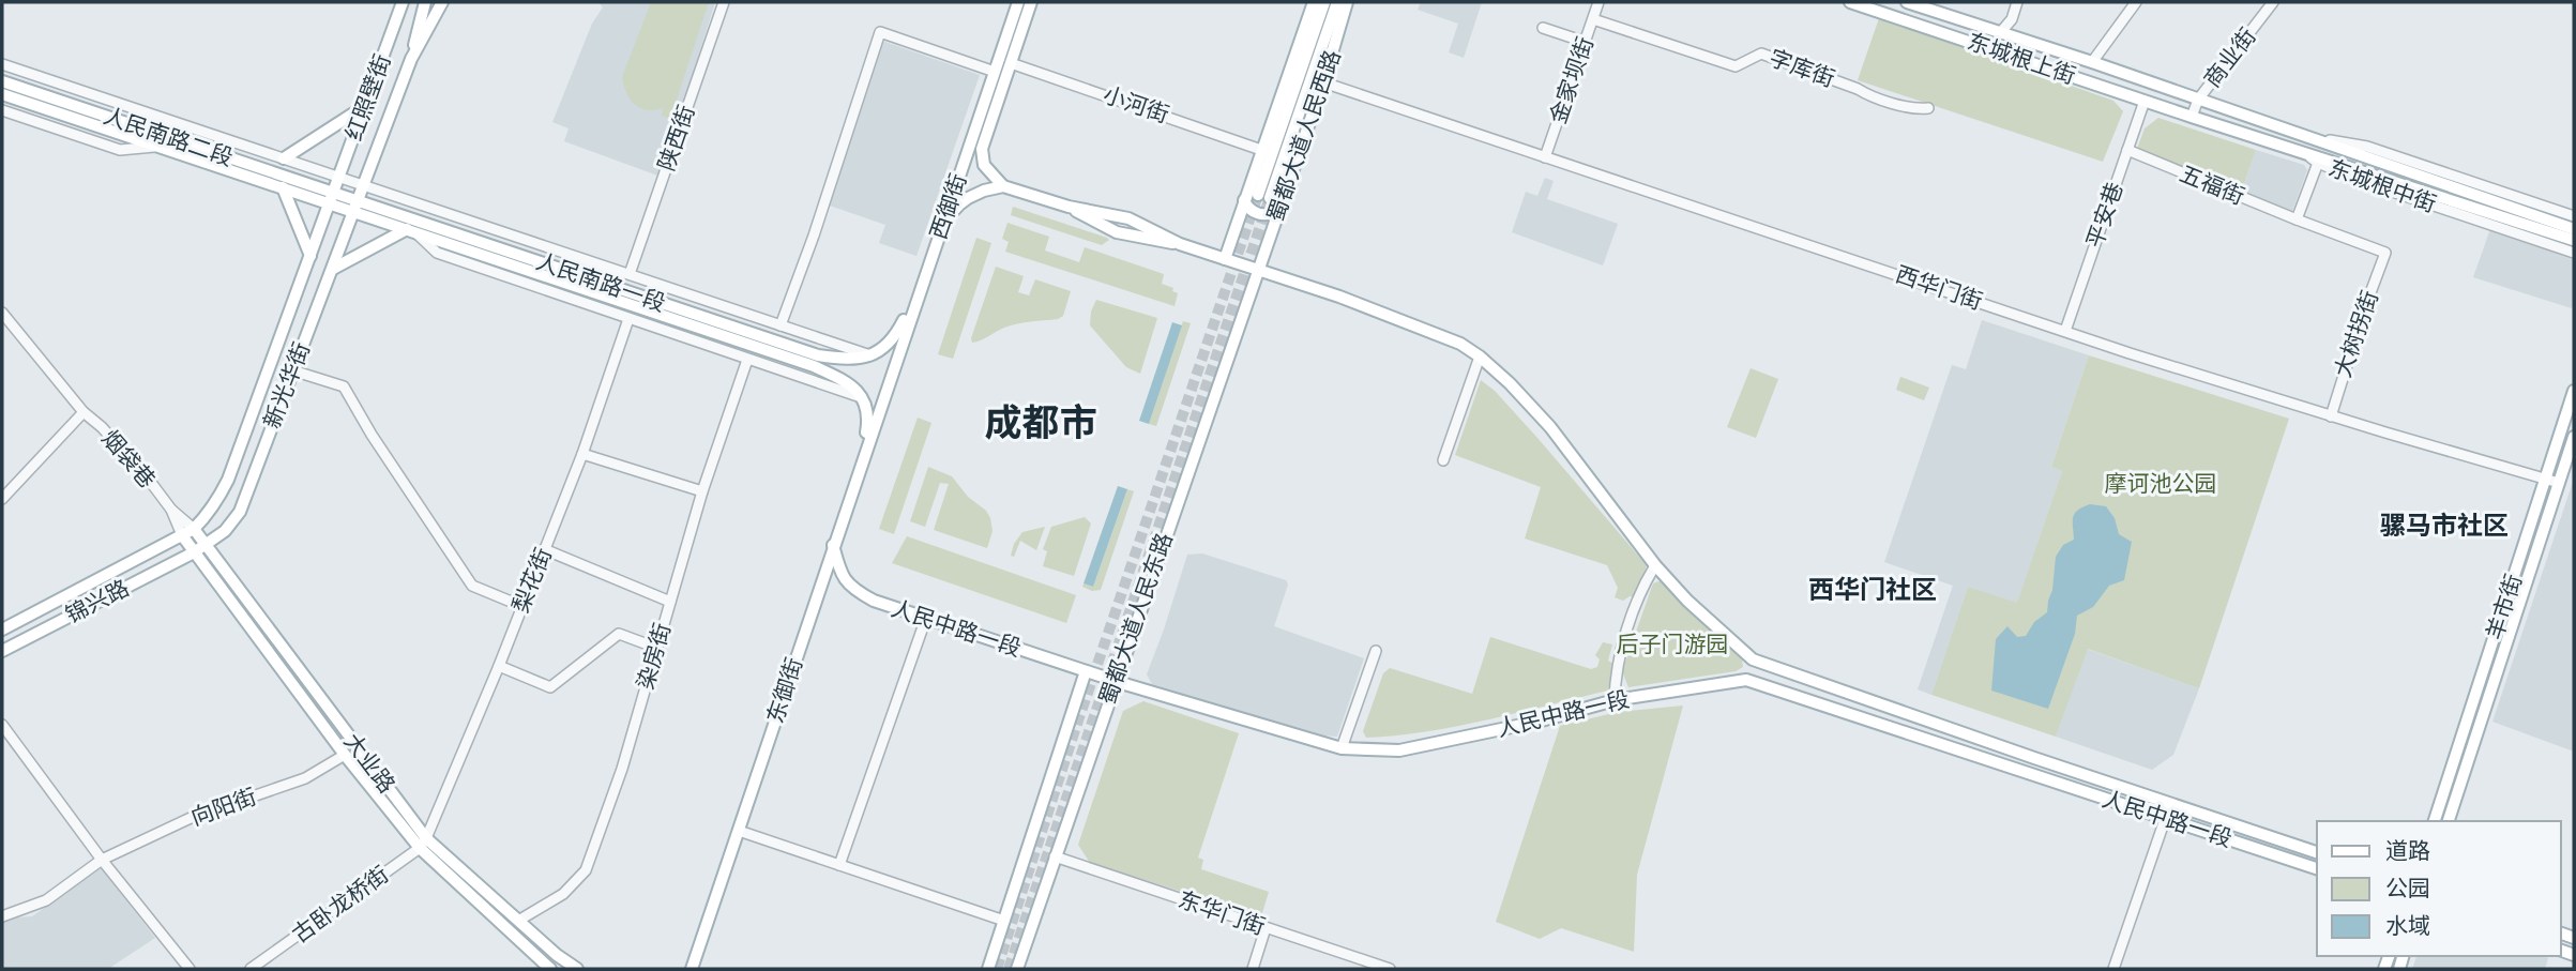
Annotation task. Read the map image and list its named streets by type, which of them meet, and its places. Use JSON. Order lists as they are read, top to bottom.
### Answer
{
  "streets": {
    "main road": [
      "东城根上街",
      "红照壁街",
      "蜀都大道人民西路",
      "人民南路二段",
      "东城根中街",
      "西御街",
      "人民南路一段",
      "新光华街",
      "锦兴路",
      "羊市街",
      "蜀都大道人民东路",
      "人民中路一段",
      "东御街",
      "大业路"
    ],
    "street": [
      "商业街",
      "字库街",
      "金家坝街",
      "小河街",
      "陕西街",
      "五福街",
      "平安巷",
      "西华门街",
      "大树拐街",
      "烟袋巷",
      "梨花街",
      "染房街",
      "向阳街",
      "古卧龙桥街",
      "东华门街"
    ]
  },
  "crossings": [
    ["商业街", "东城根上街"],
    ["商业街", "东城根中街"],
    ["东城根上街", "东城根中街"],
    ["东城根上街", "平安巷"],
    ["字库街", "金家坝街"],
    ["金家坝街", "西华门街"],
    ["红照壁街", "人民南路二段"],
    ["红照壁街", "人民南路一段"],
    ["红照壁街", "新光华街"],
    ["小河街", "蜀都大道人民西路"],
    ["小河街", "西御街"],
    ["蜀都大道人民西路", "西华门街"],
    ["蜀都大道人民西路", "蜀都大道人民东路"],
    ["蜀都大道人民西路", "人民中路一段"],
    ["人民南路二段", "人民南路一段"],
    ["人民南路二段", "新光华街"],
    ["陕西街", "人民南路一段"],
    ["五福街", "平安巷"],
    ["五福街", "大树拐街"],
    ["西御街", "人民中路一段"],
    ["西御街", "东御街"],
    ["平安巷", "西华门街"],
    ["人民南路一段", "新光华街"],
    ["人民南路一段", "梨花街"],
    ["人民南路一段", "染房街"],
    ["西华门街", "大树拐街"],
    ["西华门街", "羊市街"],
    ["新光华街", "锦兴路"],
    ["新光华街", "大业路"],
    ["梨花街", "大业路"],
    ["梨花街", "古卧龙桥街"],
    ["锦兴路", "大业路"],
    ["蜀都大道人民东路", "人民中路一段"],
    ["蜀都大道人民东路", "东华门街"],
    ["人民中路一段", "东御街"],
    ["染房街", "大业路"],
    ["大业路", "向阳街"],
    ["大业路", "古卧龙桥街"]
  ],
  "districts": ["成都市", "骡马市社区", "西华门社区"],
  "parks": ["摩诃池公园", "后子门游园"],
  "legend": ["道路", "公园", "水域"]
}
